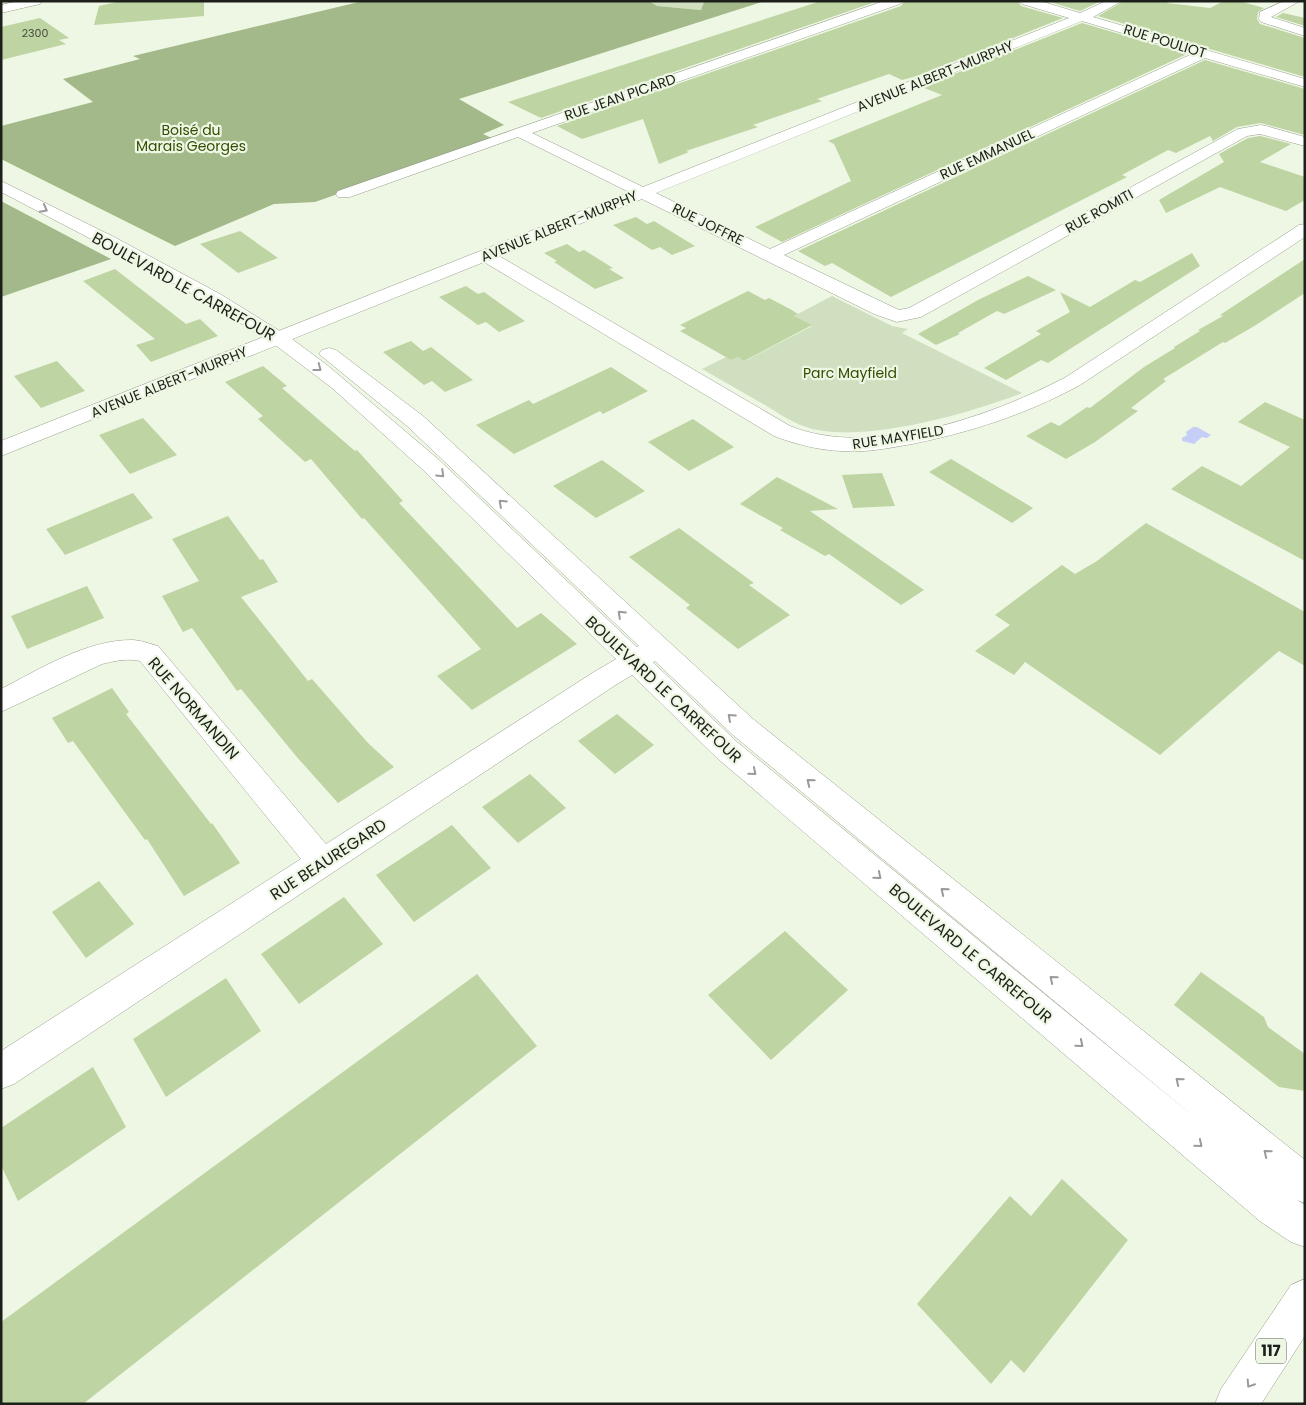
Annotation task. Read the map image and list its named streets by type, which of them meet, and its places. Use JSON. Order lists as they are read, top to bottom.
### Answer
{
  "streets": {
    "street": [
      "RUE POULIOT",
      "AVENUE ALBERT-MURPHY",
      "RUE JEAN PICARD",
      "RUE EMMANUEL",
      "RUE ROMITI",
      "RUE JOFFRE",
      "BOULEVARD LE CARREFOUR",
      "RUE MAYFIELD",
      "RUE NORMANDIN",
      "RUE BEAUREGARD",
      "117"
    ]
  },
  "crossings": [
    ["RUE POULIOT", "AVENUE ALBERT-MURPHY"],
    ["RUE POULIOT", "RUE EMMANUEL"],
    ["AVENUE ALBERT-MURPHY", "RUE JOFFRE"],
    ["AVENUE ALBERT-MURPHY", "BOULEVARD LE CARREFOUR"],
    ["AVENUE ALBERT-MURPHY", "RUE MAYFIELD"],
    ["RUE JEAN PICARD", "RUE JOFFRE"],
    ["RUE EMMANUEL", "RUE JOFFRE"],
    ["RUE ROMITI", "RUE JOFFRE"],
    ["BOULEVARD LE CARREFOUR", "RUE BEAUREGARD"],
    ["RUE NORMANDIN", "RUE BEAUREGARD"]
  ],
  "parks": ["Boisé du Marais Georges", "Parc Mayfield"],
  "house_numbers": ["2300"]
}
